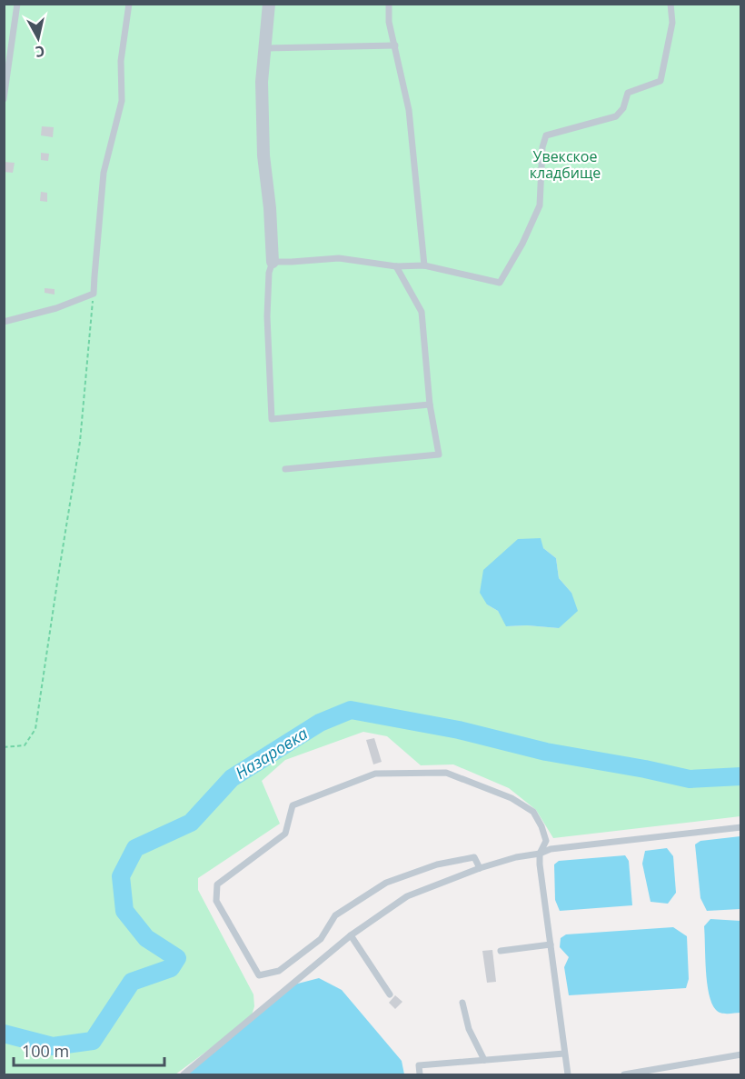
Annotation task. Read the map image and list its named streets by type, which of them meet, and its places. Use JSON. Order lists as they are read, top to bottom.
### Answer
{
  "water": ["Назаровка"],
  "parks": ["Увекское кладбище"],
  "scale_bar": "100 m",
  "north": "bottom"
}
